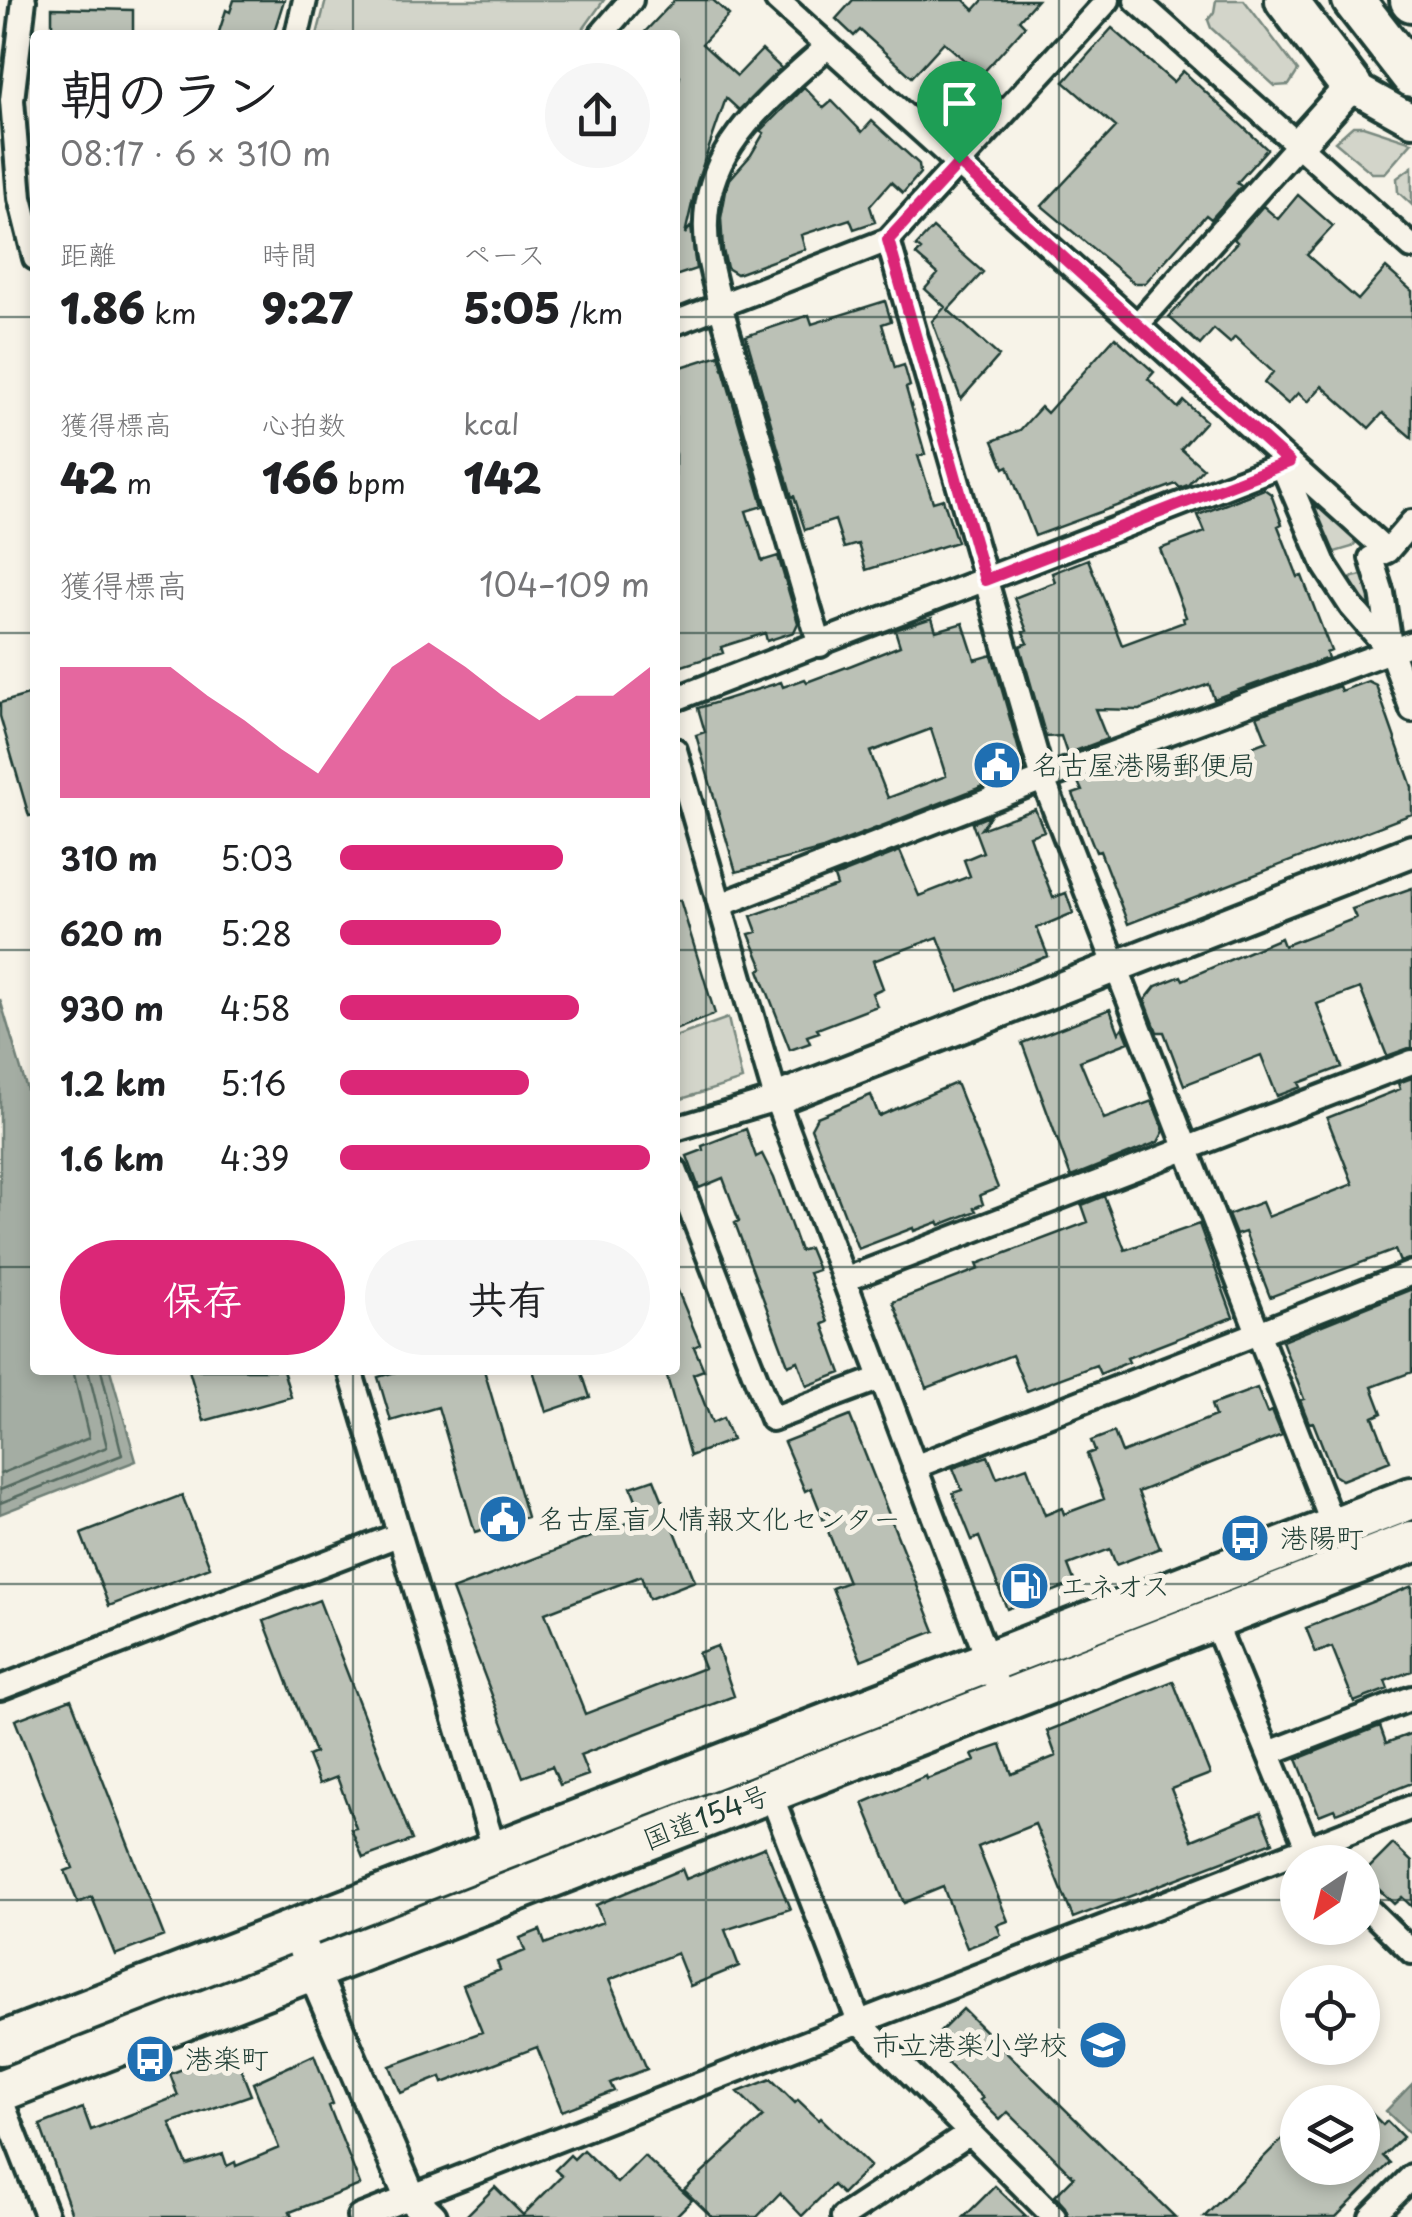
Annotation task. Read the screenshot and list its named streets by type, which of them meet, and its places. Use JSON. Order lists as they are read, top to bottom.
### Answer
{
  "streets": {
    "highway": ["国道154号"]
  },
  "places": {
    "public building": ["名古屋港陽郵便局", "名古屋盲人情報文化センター"],
    "bus stop": ["港陽町", "港楽町"],
    "fuel station": ["エネオス"],
    "school or university": ["市立港楽小学校"]
  },
  "north": "bottom left",
  "page": {
    "heading": ["朝のラン", "08:17 · 6 × 310 m"],
    "stats": [
      ["距離", "1.86 km"],
      ["時間", "9:27"],
      ["ペース", "5:05 /km"],
      ["獲得標高", "42 m"],
      ["心拍数", "166 bpm"],
      ["kcal", "142"]
    ],
    "chart": ["獲得標高", "104–109 m"],
    "list": [
      {
        "name": "310 m",
        "note": "5:03"
      },
      {
        "name": "620 m",
        "note": "5:28"
      },
      {
        "name": "930 m",
        "note": "4:58"
      },
      {
        "name": "1.2 km",
        "note": "5:16"
      },
      {
        "name": "1.6 km",
        "note": "4:39"
      }
    ],
    "buttons": ["保存", "共有"]
  }
}
